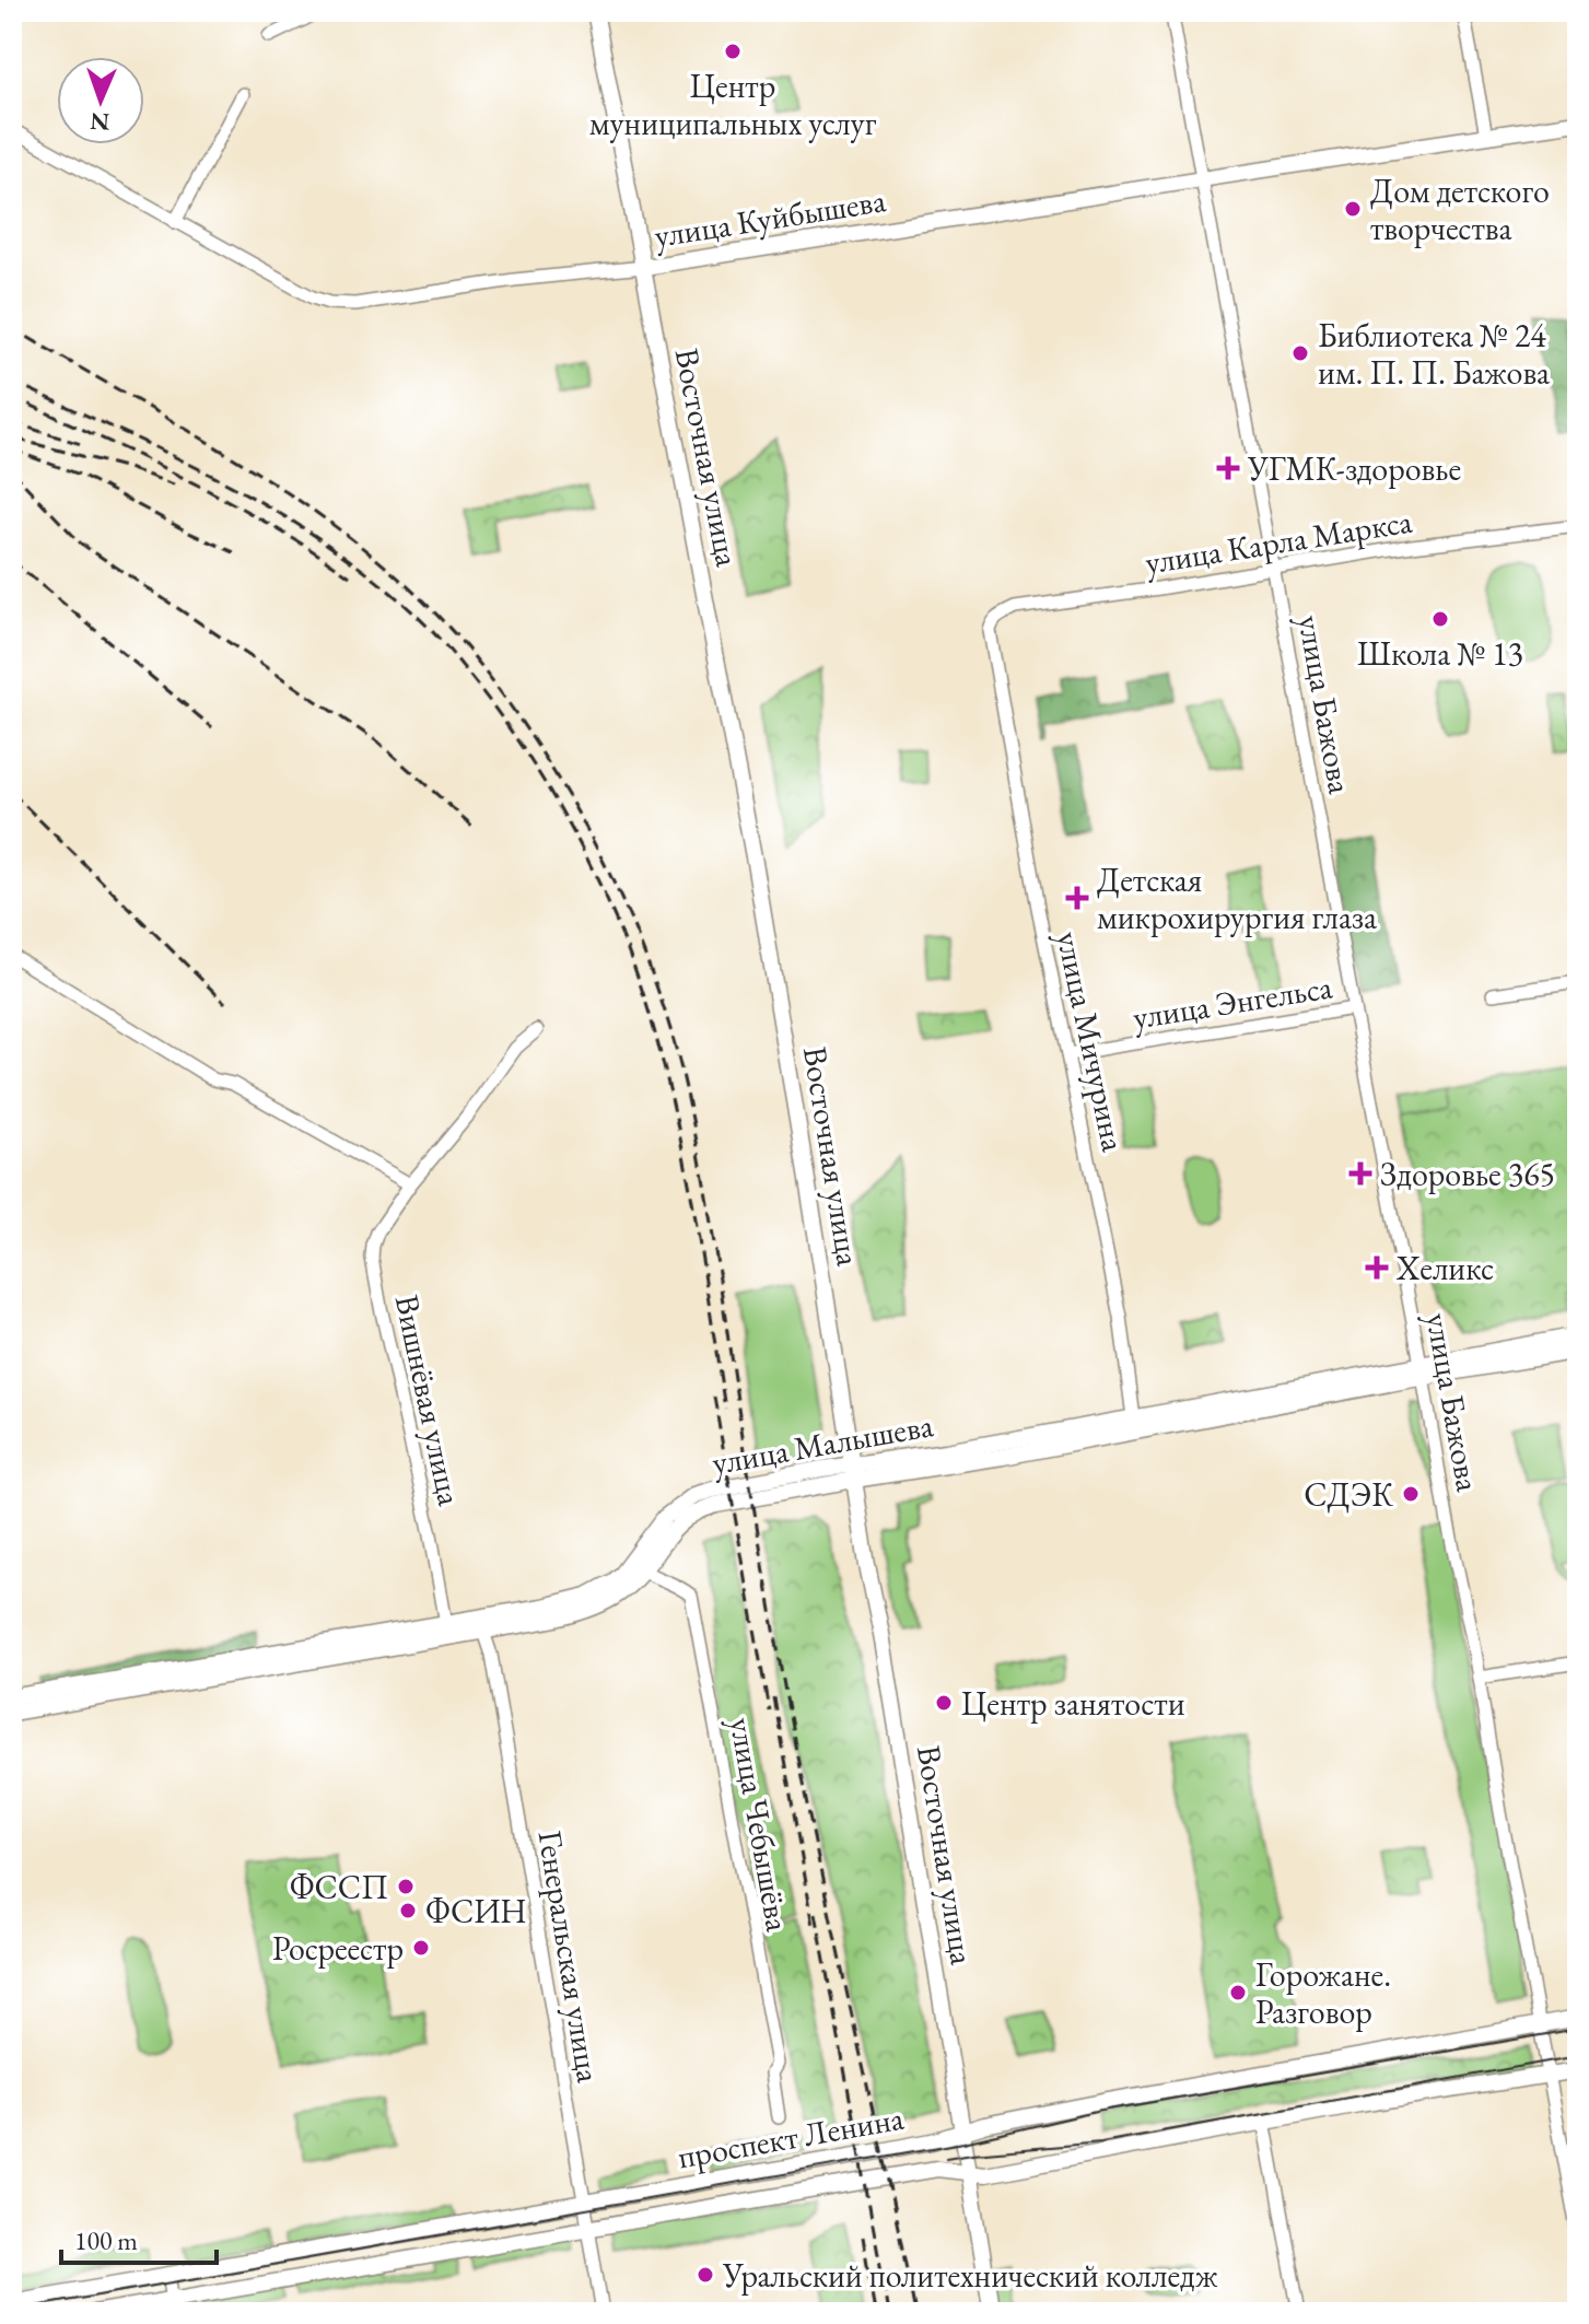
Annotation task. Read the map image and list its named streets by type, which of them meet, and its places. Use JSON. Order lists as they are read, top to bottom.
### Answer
{
  "streets": {
    "main road": [
      "улица Куйбышева",
      "Восточная улица",
      "улица Малышева",
      "проспект Ленина"
    ],
    "street": [
      "улица Карла Маркса",
      "улица Бажова",
      "улица Энгельса",
      "улица Мичурина",
      "Вишнёвая улица",
      "улица Чебышёва",
      "Генеральская улица"
    ]
  },
  "crossings": [
    ["улица Куйбышева", "Восточная улица"],
    ["улица Куйбышева", "улица Бажова"],
    ["Восточная улица", "улица Малышева"],
    ["Восточная улица", "проспект Ленина"],
    ["улица Карла Маркса", "улица Бажова"],
    ["улица Карла Маркса", "улица Мичурина"],
    ["улица Бажова", "улица Энгельса"],
    ["улица Бажова", "улица Малышева"],
    ["улица Бажова", "проспект Ленина"],
    ["улица Энгельса", "улица Мичурина"],
    ["улица Мичурина", "улица Малышева"],
    ["Вишнёвая улица", "улица Малышева"],
    ["улица Малышева", "улица Чебышёва"],
    ["улица Малышева", "Генеральская улица"],
    ["Генеральская улица", "проспект Ленина"]
  ],
  "places": {
    "other": [
      "Центр муниципальных услуг",
      "Дом детского творчества",
      "Библиотека № 24 им. П. П. Бажова",
      "Школа № 13",
      "СДЭК",
      "Центр занятости",
      "ФССП",
      "ФСИН",
      "Росреестр",
      "Горожане. Разговор",
      "Уральский политехнический колледж"
    ],
    "health": [
      "УГМК-здоровье",
      "Детская микрохирургия глаза",
      "Здоровье 365",
      "Хеликс"
    ]
  },
  "scale_bar": "100 m",
  "north": "bottom"
}
